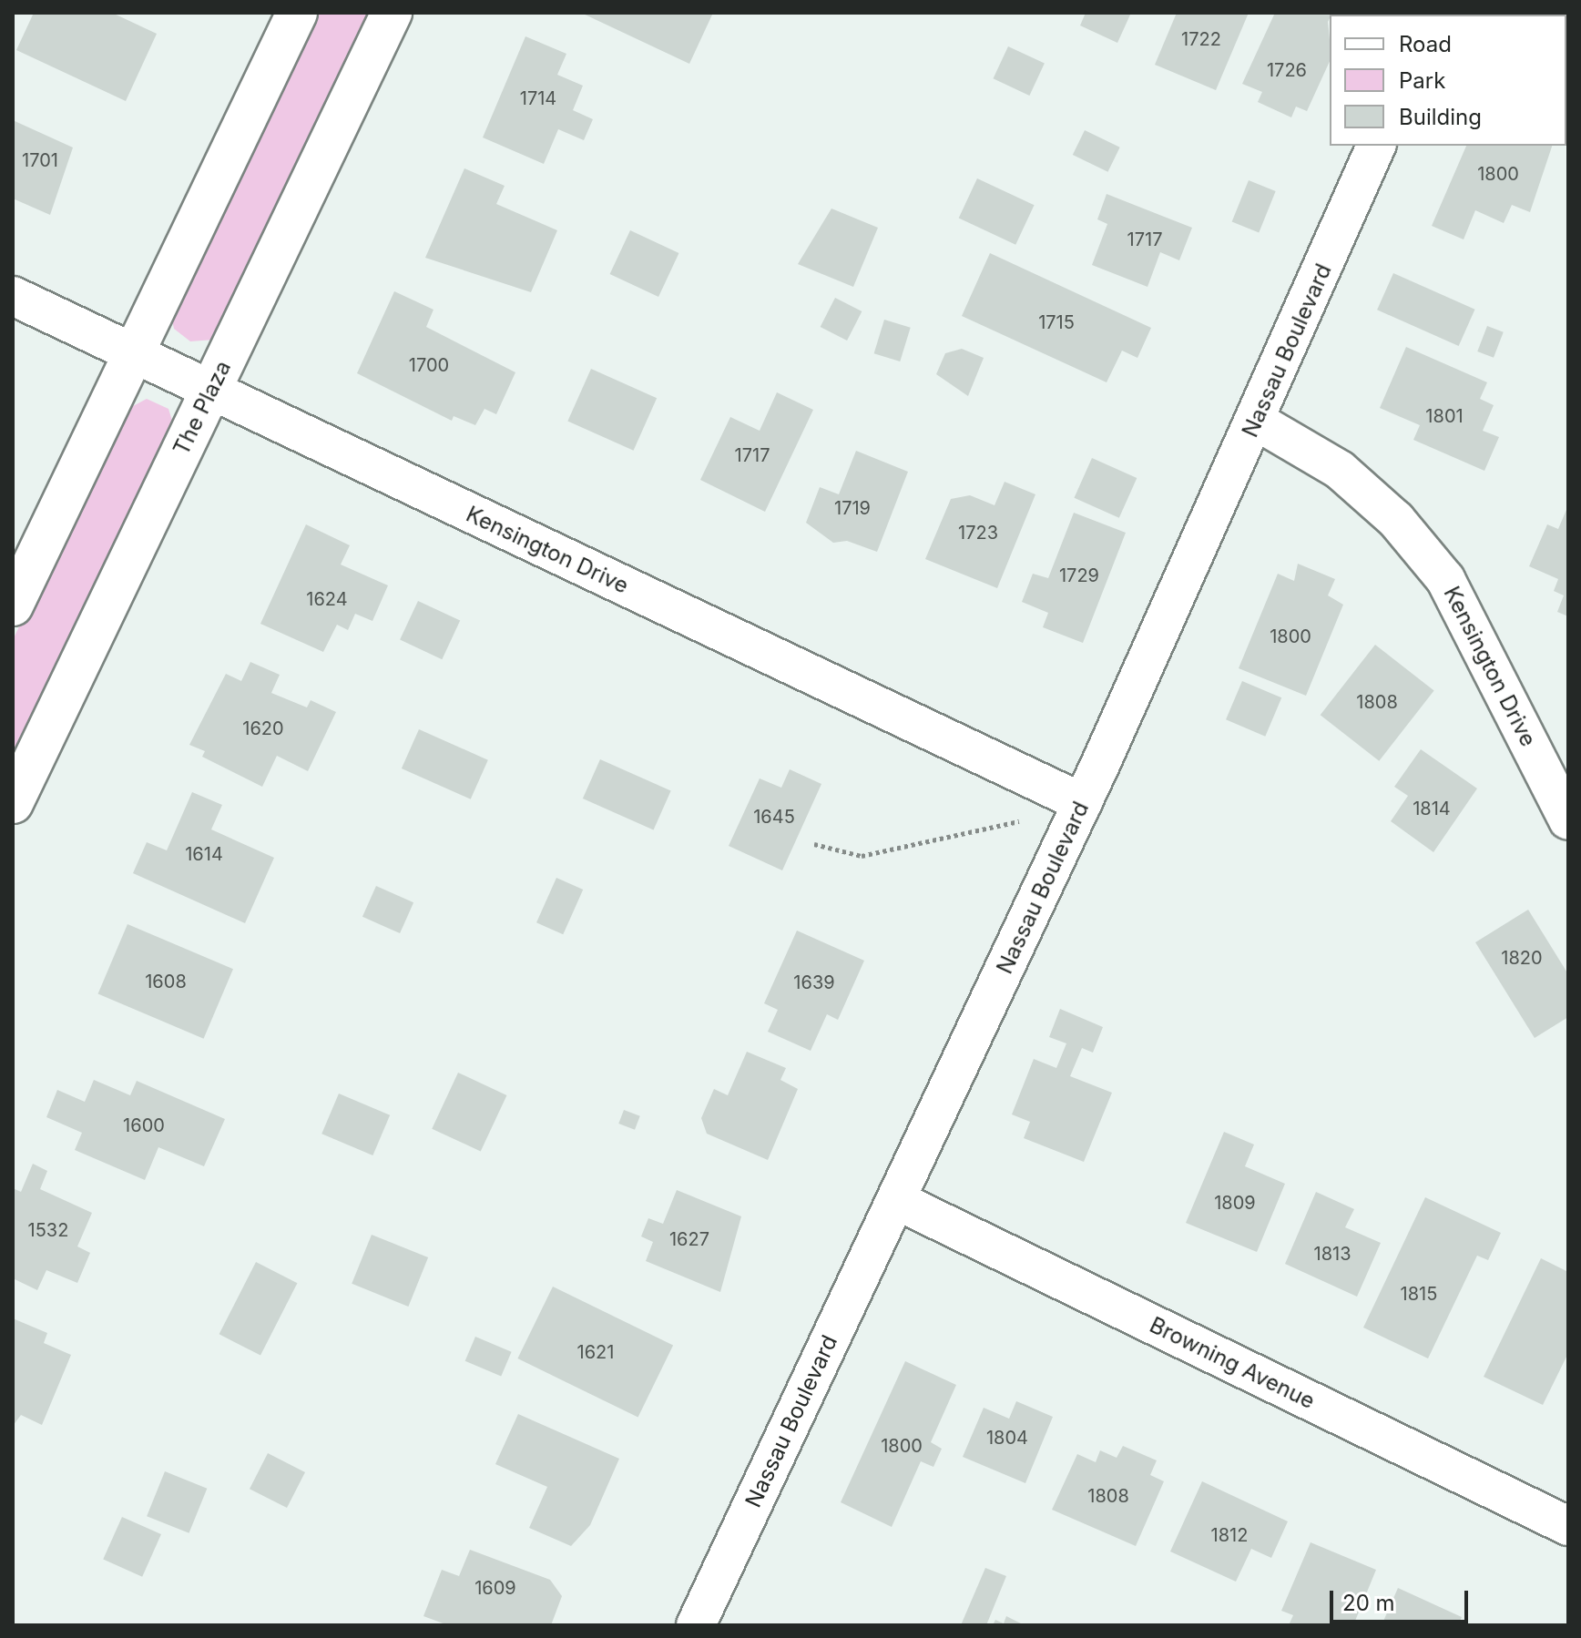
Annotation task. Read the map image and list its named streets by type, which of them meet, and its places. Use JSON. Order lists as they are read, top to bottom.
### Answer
{
  "streets": {
    "main road": ["The Plaza"],
    "street": ["Nassau Boulevard", "Kensington Drive", "Browning Avenue"]
  },
  "crossings": [
    ["Nassau Boulevard", "Kensington Drive"],
    ["Nassau Boulevard", "Browning Avenue"],
    ["The Plaza", "Kensington Drive"]
  ],
  "house_numbers": [
    "1722",
    "1726",
    "1714",
    "1701",
    "1800",
    "1717",
    "1715",
    "1700",
    "1801",
    "1717",
    "1719",
    "1723",
    "1729",
    "1624",
    "1800",
    "1808",
    "1620",
    "1814",
    "1645",
    "1614",
    "1820",
    "1608",
    "1639",
    "1600",
    "1809",
    "1532",
    "1627",
    "1813",
    "1815",
    "1621",
    "1804",
    "1800",
    "1808",
    "1812",
    "1609"
  ],
  "legend": ["Road", "Park", "Building"],
  "scale_bar": "20 m"
}
